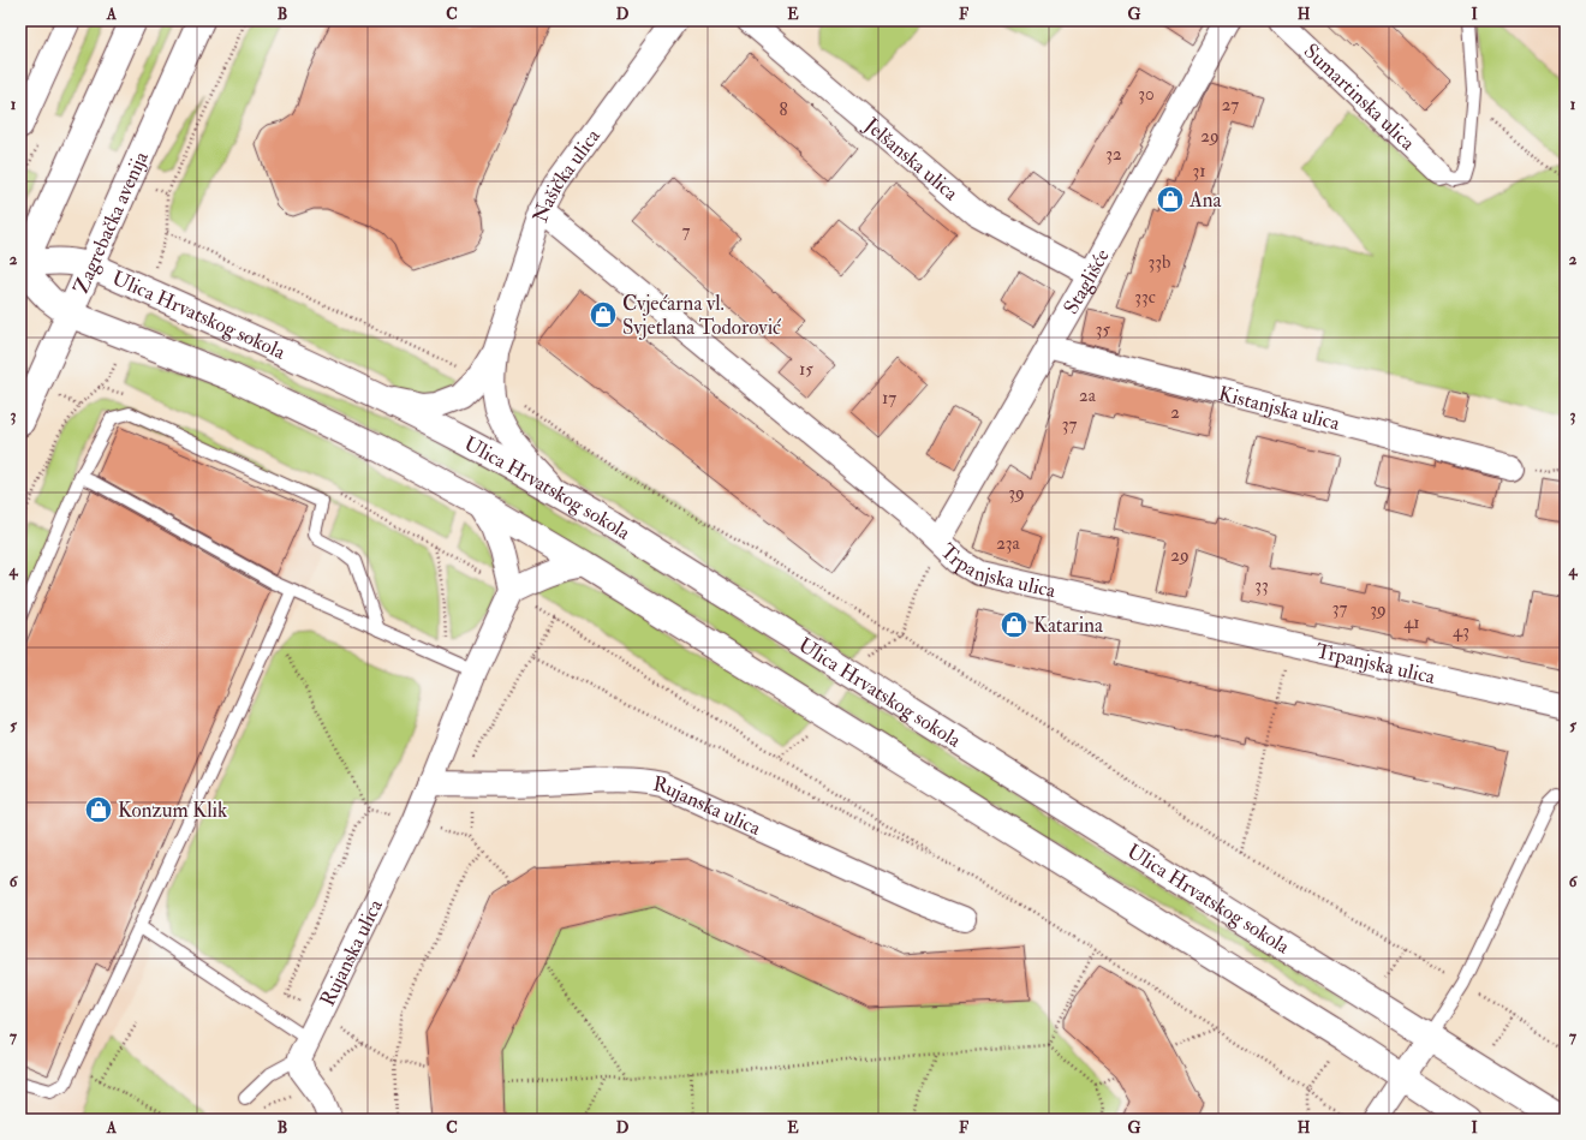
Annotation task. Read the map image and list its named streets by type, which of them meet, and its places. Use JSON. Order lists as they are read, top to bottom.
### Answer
{
  "streets": {
    "street": [
      "Sumartinska ulica",
      "Jelšanska ulica",
      "Našička ulica",
      "Zagrebačka avenija",
      "Staglišće",
      "Ulica Hrvatskog sokola",
      "Kistanjska ulica",
      "Trpanjska ulica",
      "Rujanska ulica"
    ]
  },
  "crossings": [
    ["Jelšanska ulica", "Staglišće"],
    ["Našička ulica", "Ulica Hrvatskog sokola"],
    ["Našička ulica", "Trpanjska ulica"],
    ["Zagrebačka avenija", "Ulica Hrvatskog sokola"],
    ["Staglišće", "Kistanjska ulica"],
    ["Staglišće", "Trpanjska ulica"]
  ],
  "places": {
    "shop": [
      "Ana",
      "Cvjećarna vl. Svjetlana Todorović",
      "Katarina",
      "Konzum Klik"
    ]
  },
  "house_numbers": [
    "30",
    "27",
    "8",
    "29",
    "32",
    "31",
    "7",
    "33b",
    "33c",
    "35",
    "15",
    "2a",
    "17",
    "2",
    "37",
    "39",
    "23a",
    "29",
    "33",
    "37",
    "39",
    "41",
    "43"
  ],
  "grid": {
    "columns": [
      "A",
      "B",
      "C",
      "D",
      "E",
      "F",
      "G",
      "H",
      "I"
    ],
    "rows": [
      "1",
      "2",
      "3",
      "4",
      "5",
      "6",
      "7"
    ]
  }
}
